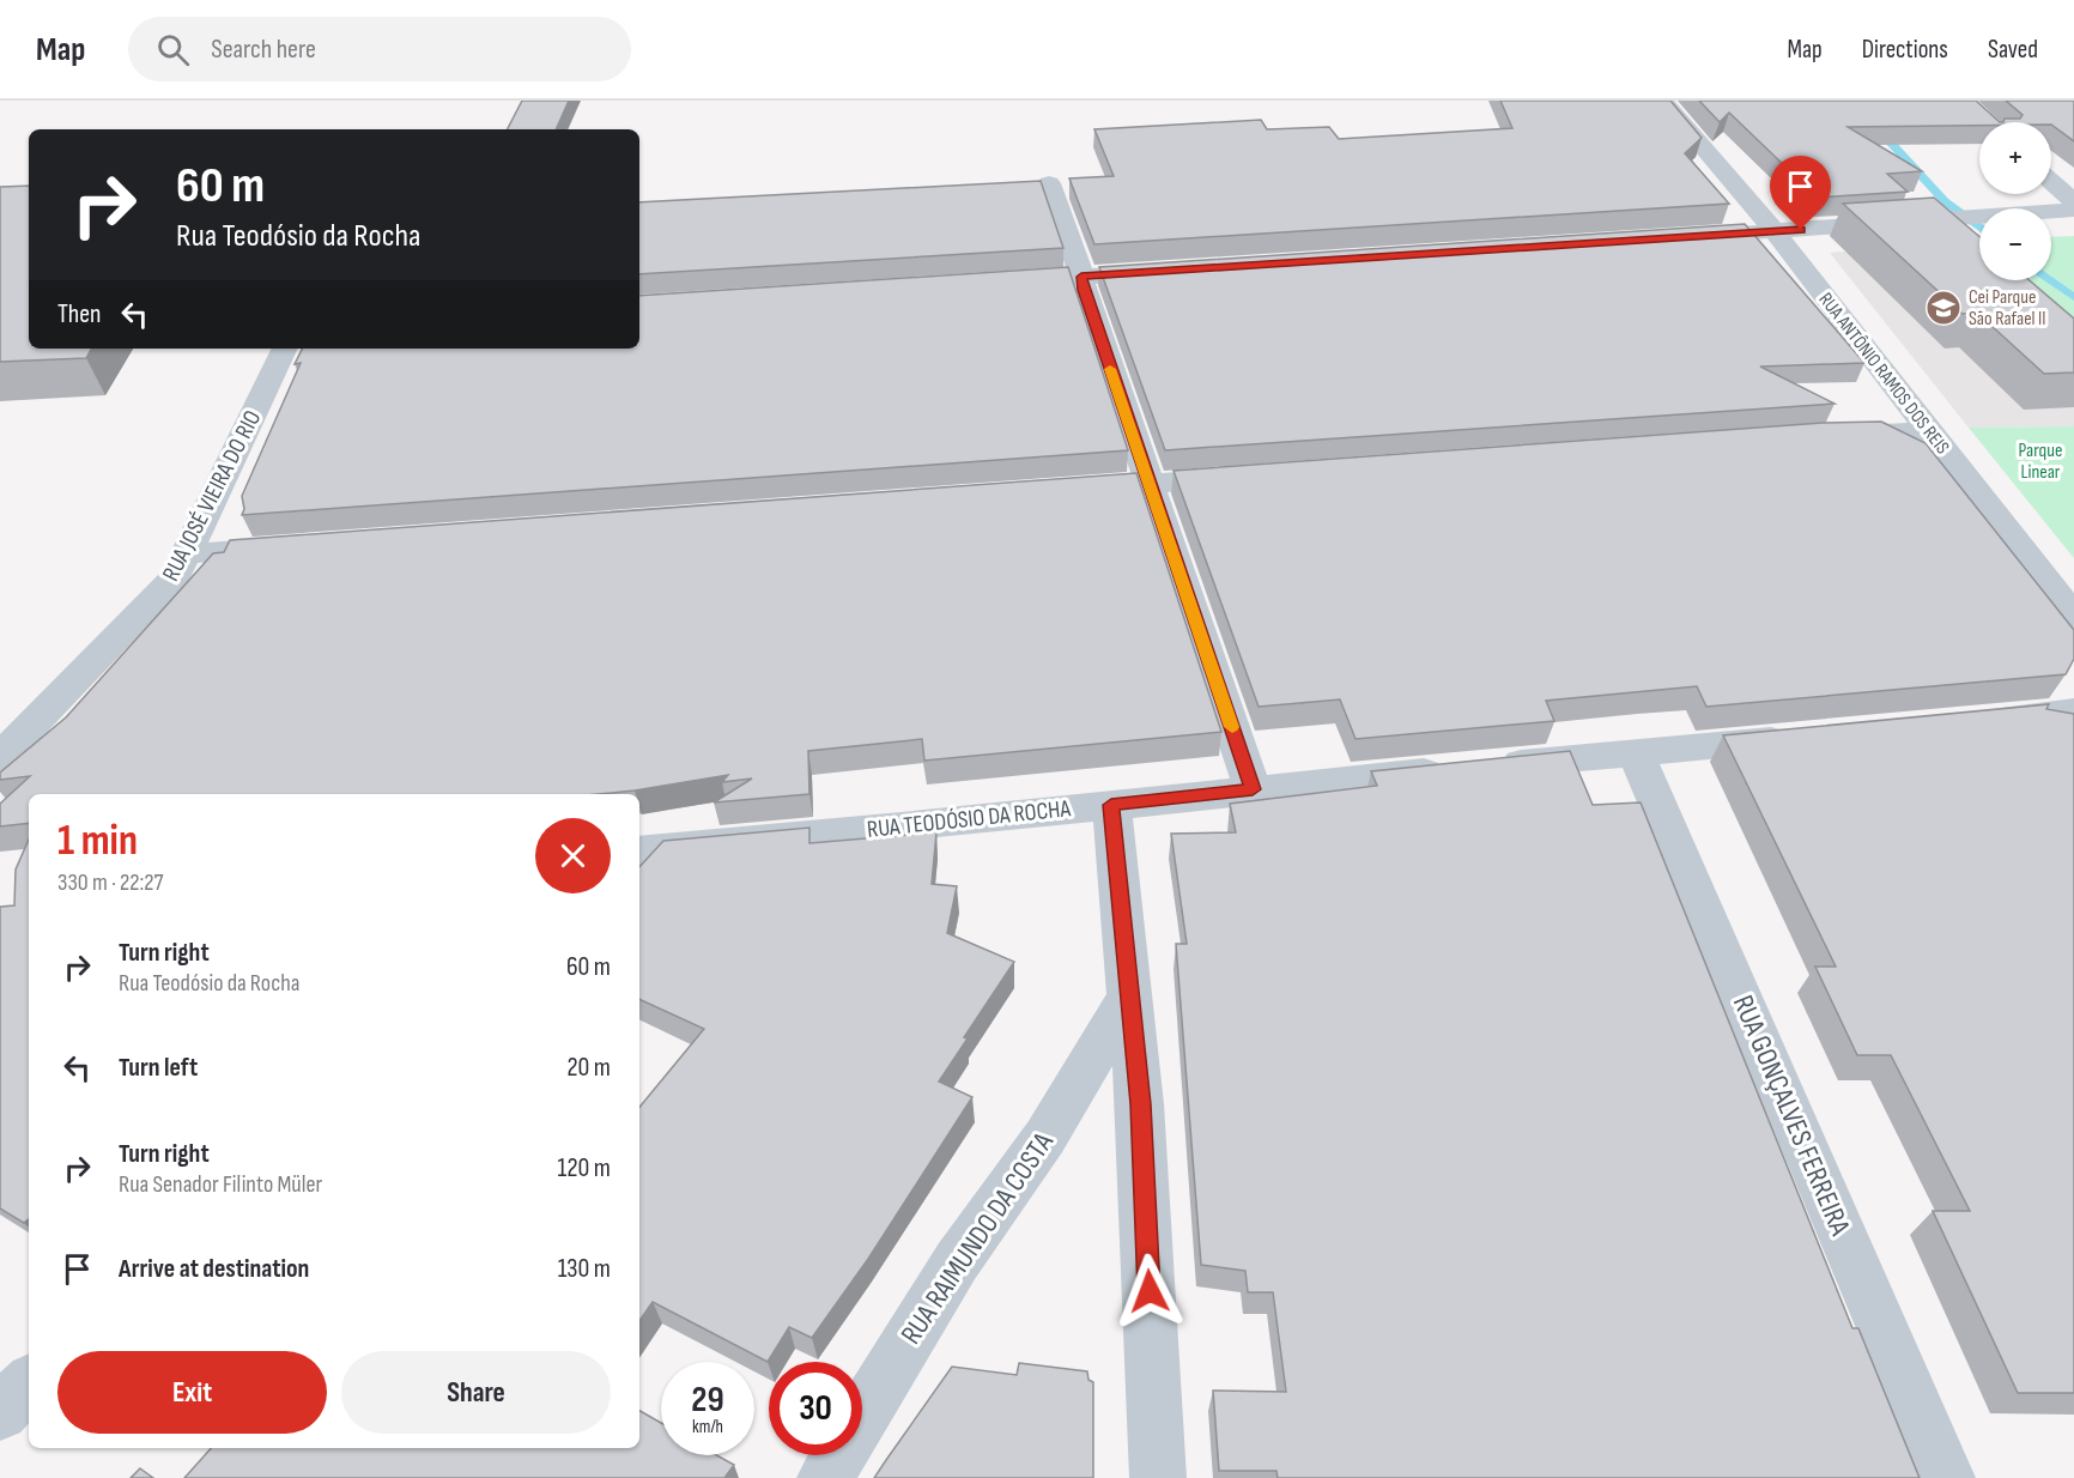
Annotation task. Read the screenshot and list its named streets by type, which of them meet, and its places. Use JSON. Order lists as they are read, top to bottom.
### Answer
{
  "streets": {
    "street": [
      "RUA ANTÔNIO RAMOS DOS REIS",
      "RUA JOSÉ VIEIRA DO RIO",
      "RUA TEODÓSIO DA ROCHA",
      "RUA GONÇALVES FERREIRA",
      "RUA RAIMUNDO DA COSTA"
    ]
  },
  "crossings": [
    ["RUA TEODÓSIO DA ROCHA", "RUA GONÇALVES FERREIRA"]
  ],
  "parks": ["Parque Linear"],
  "places": {
    "school or university": ["Cei Parque São Rafael II"]
  },
  "page": {
    "header": "Map",
    "search": "Search here",
    "nav": ["Map", "Directions", "Saved"],
    "map_buttons": ["+", "−"],
    "turn": ["60 m", "Rua Teodósio da Rocha"],
    "then": "Then",
    "heading": ["1 min", "330 m · 22:27"],
    "list": [
      {
        "name": "Turn right",
        "note": "Rua Teodósio da Rocha",
        "value": "60 m"
      },
      {
        "name": "Turn left",
        "value": "20 m"
      },
      {
        "name": "Turn right",
        "note": "Rua Senador Filinto Müler",
        "value": "120 m"
      },
      {
        "name": "Arrive at destination",
        "value": "130 m"
      }
    ],
    "buttons": ["Exit", "Share"],
    "speed": "29 km/h",
    "limit": "30"
  }
}
